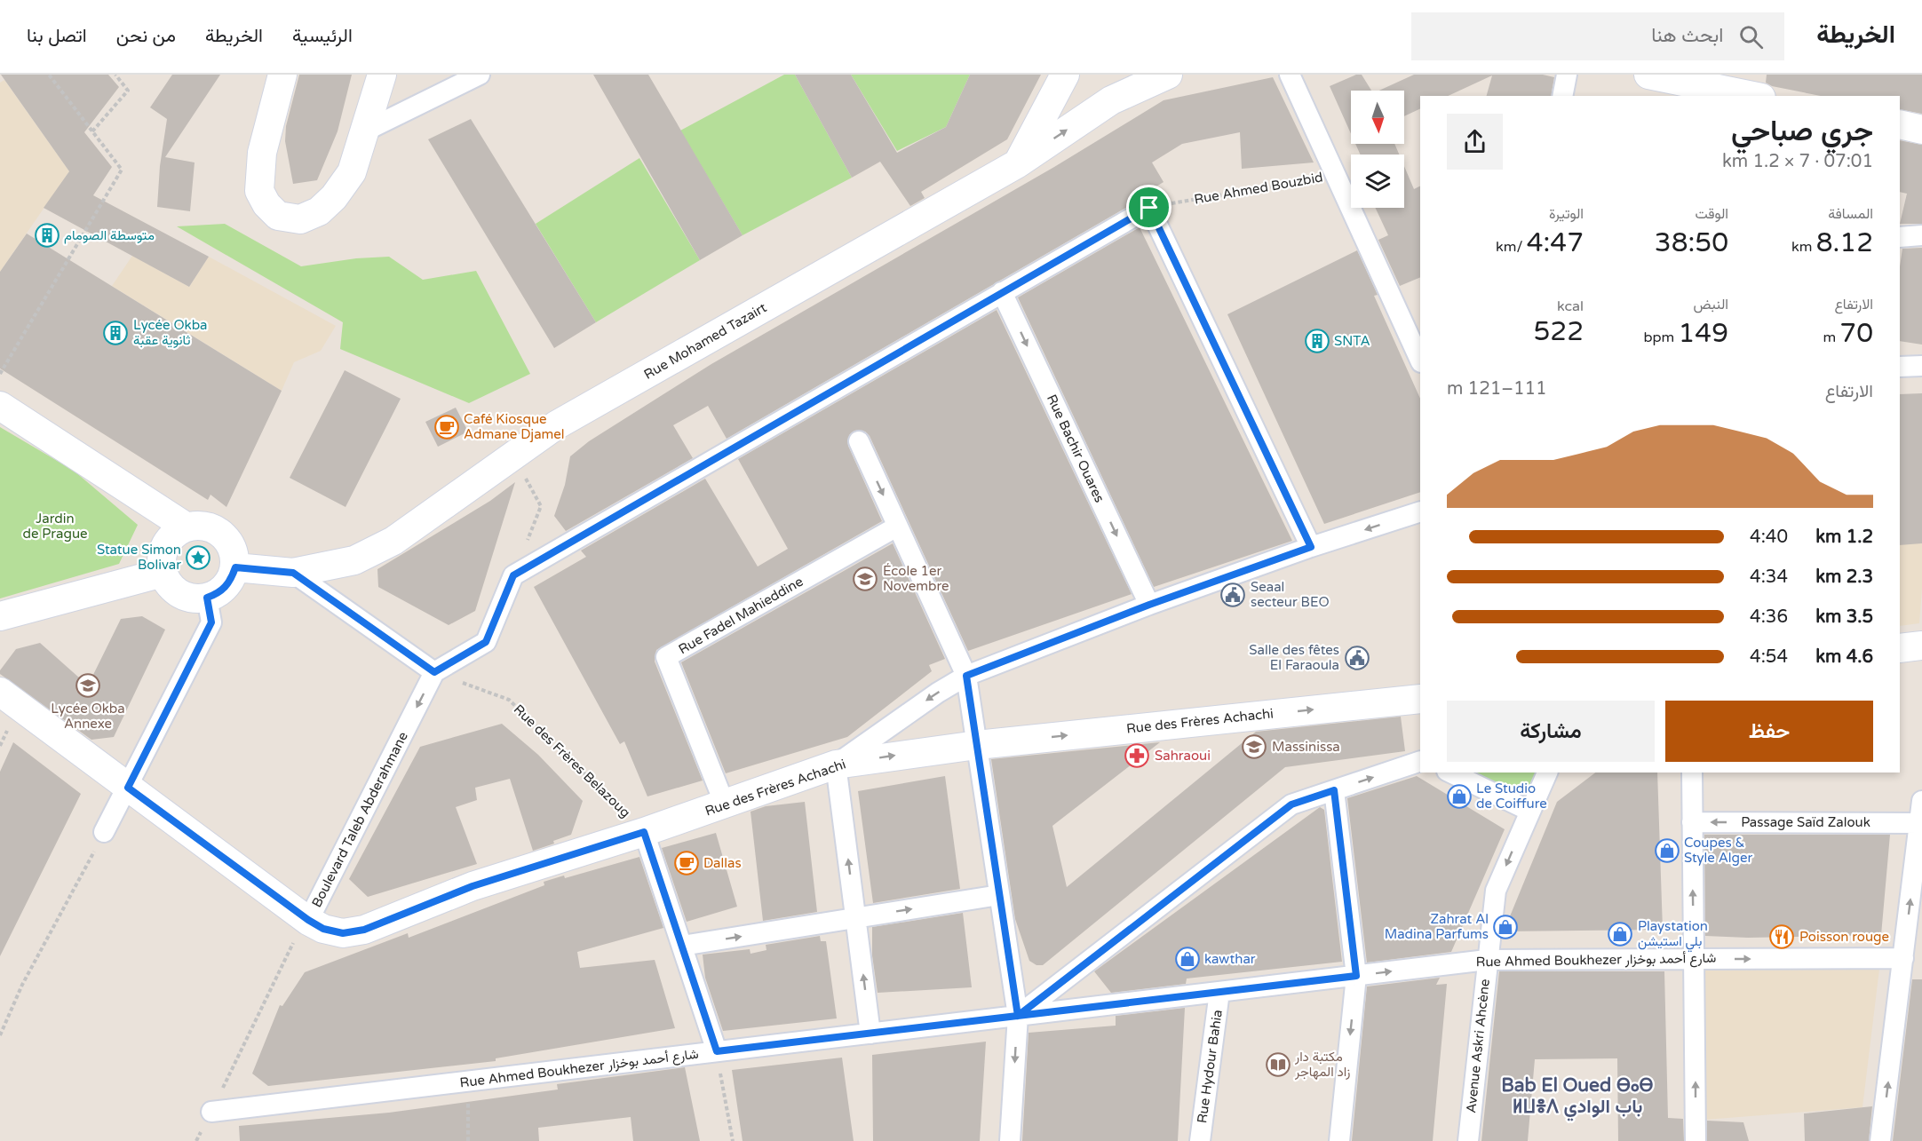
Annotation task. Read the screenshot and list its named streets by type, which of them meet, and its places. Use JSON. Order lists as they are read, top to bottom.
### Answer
{
  "streets": {
    "street": [
      "Rue Mohamed Tazairt",
      "Rue Bachir Ouares",
      "Rue Fadel Mahieddine",
      "Rue des Frères Achachi",
      "Boulevard Taleb Abderahmane",
      "Passage Saïd Zalouk",
      "Rue Ahmed Boukhezer شارع أحمد بوخزار",
      "Avenue Askri Ahcène",
      "Rue Hydour Bahia"
    ],
    "path": ["Rue Ahmed Bouzbid", "Rue des Frères Belazoug"]
  },
  "crossings": [
    ["Rue Fadel Mahieddine", "Rue des Frères Achachi"],
    ["Rue des Frères Achachi", "Rue des Frères Belazoug"],
    ["Rue des Frères Achachi", "Boulevard Taleb Abderahmane"],
    ["Rue des Frères Belazoug", "Boulevard Taleb Abderahmane"],
    ["Boulevard Taleb Abderahmane", "Rue Ahmed Boukhezer شارع أحمد بوخزار"],
    ["Rue Ahmed Boukhezer شارع أحمد بوخزار", "Avenue Askri Ahcène"],
    ["Rue Ahmed Boukhezer شارع أحمد بوخزار", "Rue Hydour Bahia"]
  ],
  "one_way": ["Boulevard Taleb Abderahmane", "Passage Saïd Zalouk"],
  "districts": ["Bab El Oued ⴱⴰⴱ ⵍⵡⴻⴷ باب الوادي"],
  "parks": ["Jardin de Prague"],
  "places": {
    "building": ["متوسطة الصومام", "Lycée Okba ثانوية عقبة", "SNTA"],
    "cafe": ["Café Kiosque Admane Djamel", "Dallas"],
    "place": ["Statue Simon Bolivar"],
    "school or university": ["École 1er Novembre", "Lycée Okba Annexe", "Massinissa"],
    "public building": ["Seaal secteur BEO", "Salle des fêtes El Faraoula"],
    "pharmacy": ["Sahraoui"],
    "shop": [
      "Le Studio de Coiffure",
      "Coupes & Style Alger",
      "Zahrat Al Madina Parfums",
      "Playstation بلي استيشن",
      "kawthar"
    ],
    "restaurant": ["Poisson rouge"],
    "library": ["مكتبة دار زاد المهاجر"]
  },
  "north": "bottom",
  "page": {
    "header": "الخريطة",
    "search": "ابحث هنا",
    "nav": [
      "الرئيسية",
      "الخريطة",
      "من نحن",
      "اتصل بنا"
    ],
    "heading": ["جري صباحي", "07:01 · 7 × 1.2 km"],
    "stats": [
      ["المسافة", "8.12 km"],
      ["الوقت", "38:50"],
      ["الوتيرة", "4:47 /km"],
      ["الارتفاع", "70 m"],
      ["النبض", "149 bpm"],
      ["kcal", "522"]
    ],
    "chart": ["الارتفاع", "111–121 m"],
    "list": [
      {
        "name": "1.2 km",
        "note": "4:40"
      },
      {
        "name": "2.3 km",
        "note": "4:34"
      },
      {
        "name": "3.5 km",
        "note": "4:36"
      },
      {
        "name": "4.6 km",
        "note": "4:54"
      }
    ],
    "buttons": ["حفظ", "مشاركة"]
  }
}
